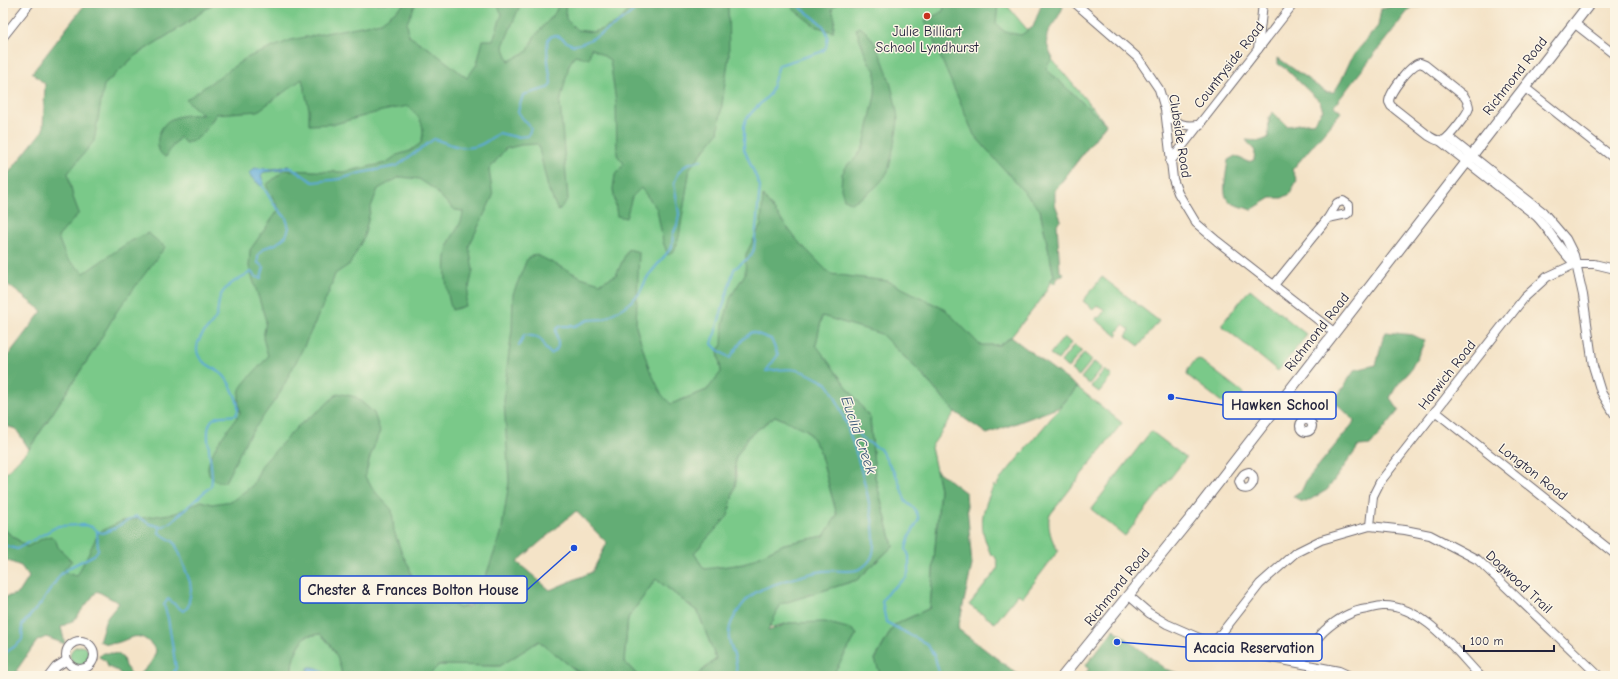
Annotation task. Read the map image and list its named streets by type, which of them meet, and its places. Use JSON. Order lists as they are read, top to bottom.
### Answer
{
  "streets": {
    "main road": ["Richmond Road"],
    "street": [
      "Countryside Road",
      "Clubside Road",
      "Harwich Road",
      "Longton Road",
      "Dogwood Trail"
    ]
  },
  "crossings": [
    ["Countryside Road", "Clubside Road"],
    ["Richmond Road", "Clubside Road"],
    ["Harwich Road", "Longton Road"],
    ["Harwich Road", "Dogwood Trail"]
  ],
  "water": ["Euclid Creek"],
  "places": [
    "Julie Billiart School Lyndhurst",
    "Hawken School",
    "Chester & Frances Bolton House",
    "Acacia Reservation"
  ],
  "scale_bar": "100 m"
}
